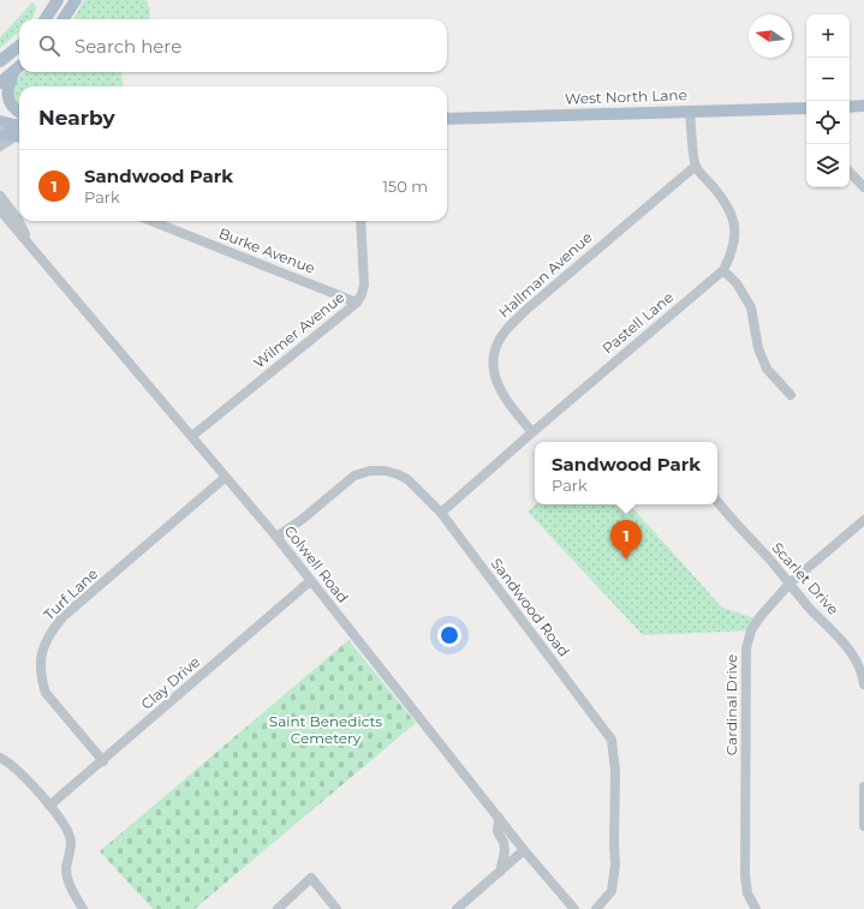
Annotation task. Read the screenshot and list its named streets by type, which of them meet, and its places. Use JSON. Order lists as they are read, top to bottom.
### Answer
{
  "streets": {
    "main road": ["West North Lane"],
    "street": [
      "Burke Avenue",
      "Hallman Avenue",
      "Pastell Lane",
      "Wilmer Avenue",
      "Colwell Road",
      "Scarlet Drive",
      "Turf Lane",
      "Sandwood Road",
      "Clay Drive",
      "Cardinal Drive"
    ]
  },
  "crossings": [
    ["Burke Avenue", "Wilmer Avenue"],
    ["Hallman Avenue", "Pastell Lane"],
    ["Pastell Lane", "Sandwood Road"],
    ["Wilmer Avenue", "Colwell Road"],
    ["Colwell Road", "Turf Lane"],
    ["Colwell Road", "Sandwood Road"],
    ["Colwell Road", "Clay Drive"],
    ["Scarlet Drive", "Cardinal Drive"],
    ["Turf Lane", "Clay Drive"]
  ],
  "parks": ["Saint Benedicts Cemetery"],
  "north": "left",
  "page": {
    "map_buttons": ["+", "−"],
    "search": "Search here",
    "heading": "Nearby",
    "list": [
      {
        "mark": "1",
        "name": "Sandwood Park",
        "note": "Park",
        "value": "150 m"
      }
    ],
    "popup": ["Sandwood Park", "Park"],
    "pins": "1"
  }
}
